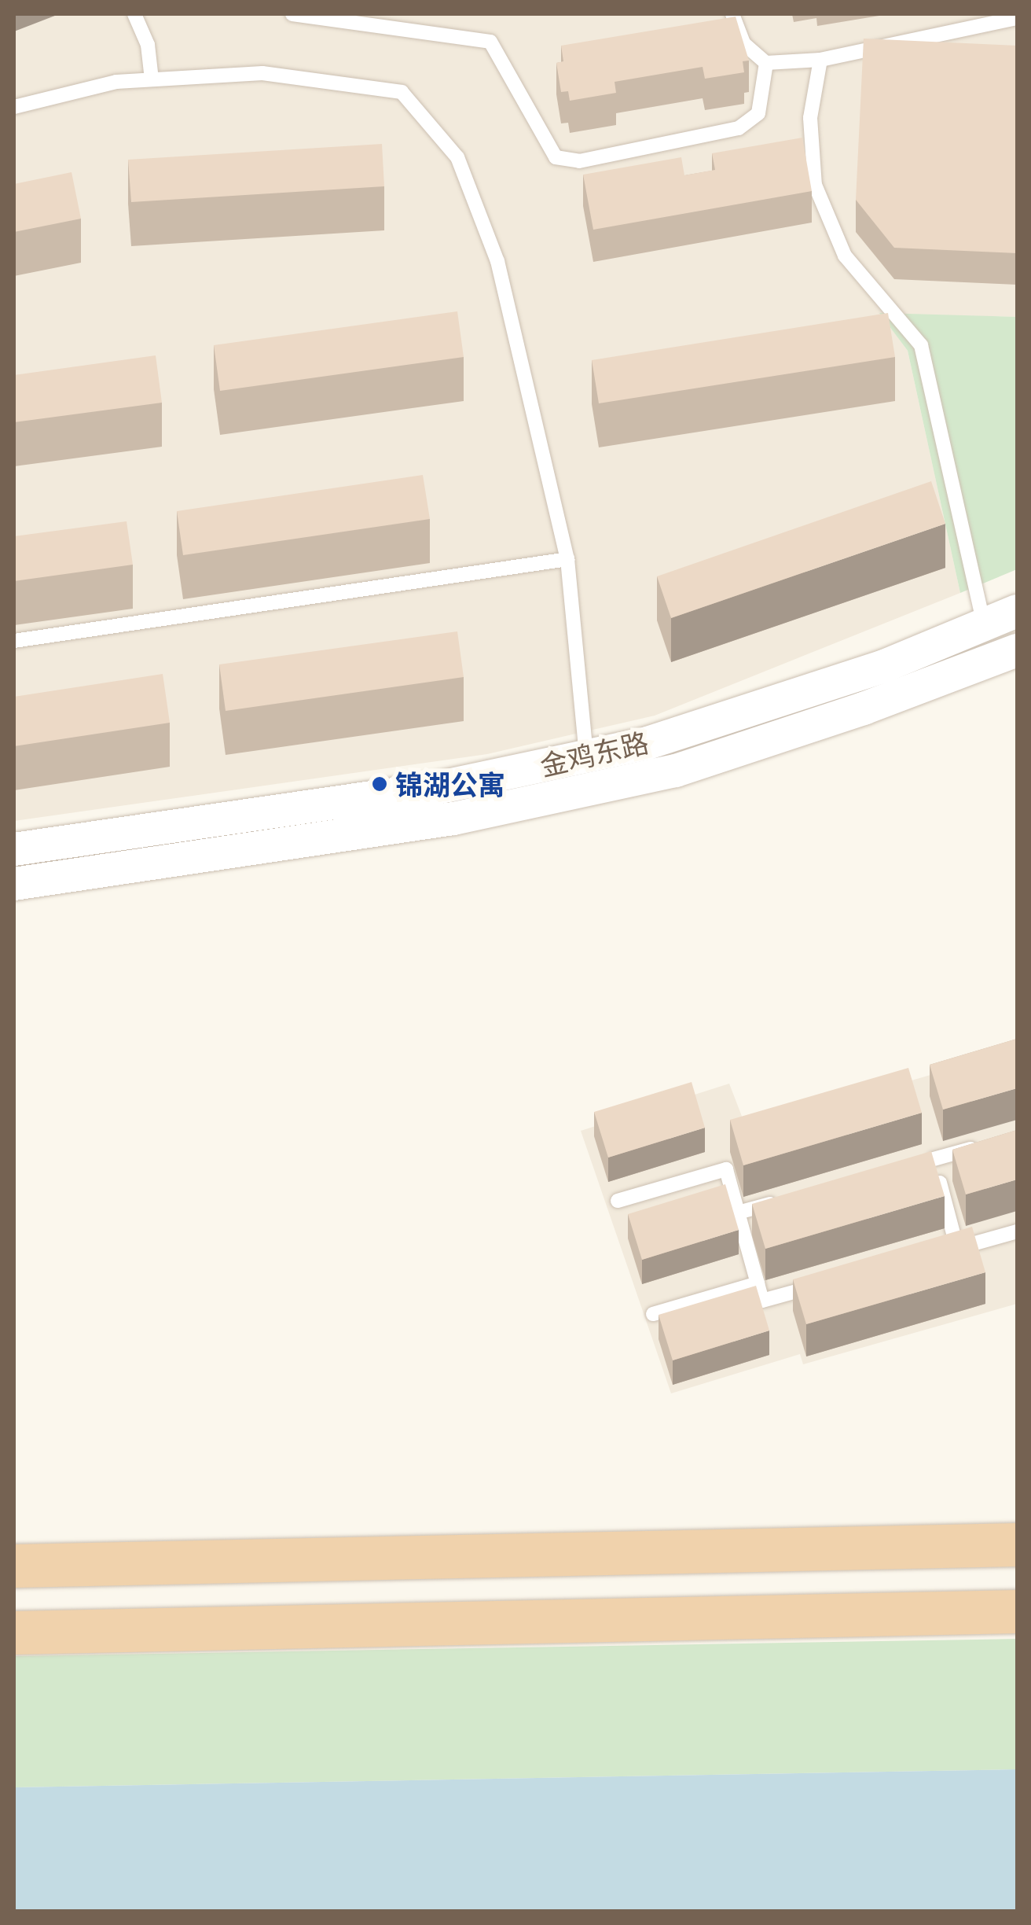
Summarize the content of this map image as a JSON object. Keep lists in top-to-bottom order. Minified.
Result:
{"streets":{"street":["金鸡东路"]},"places":["锦湖公寓"]}
